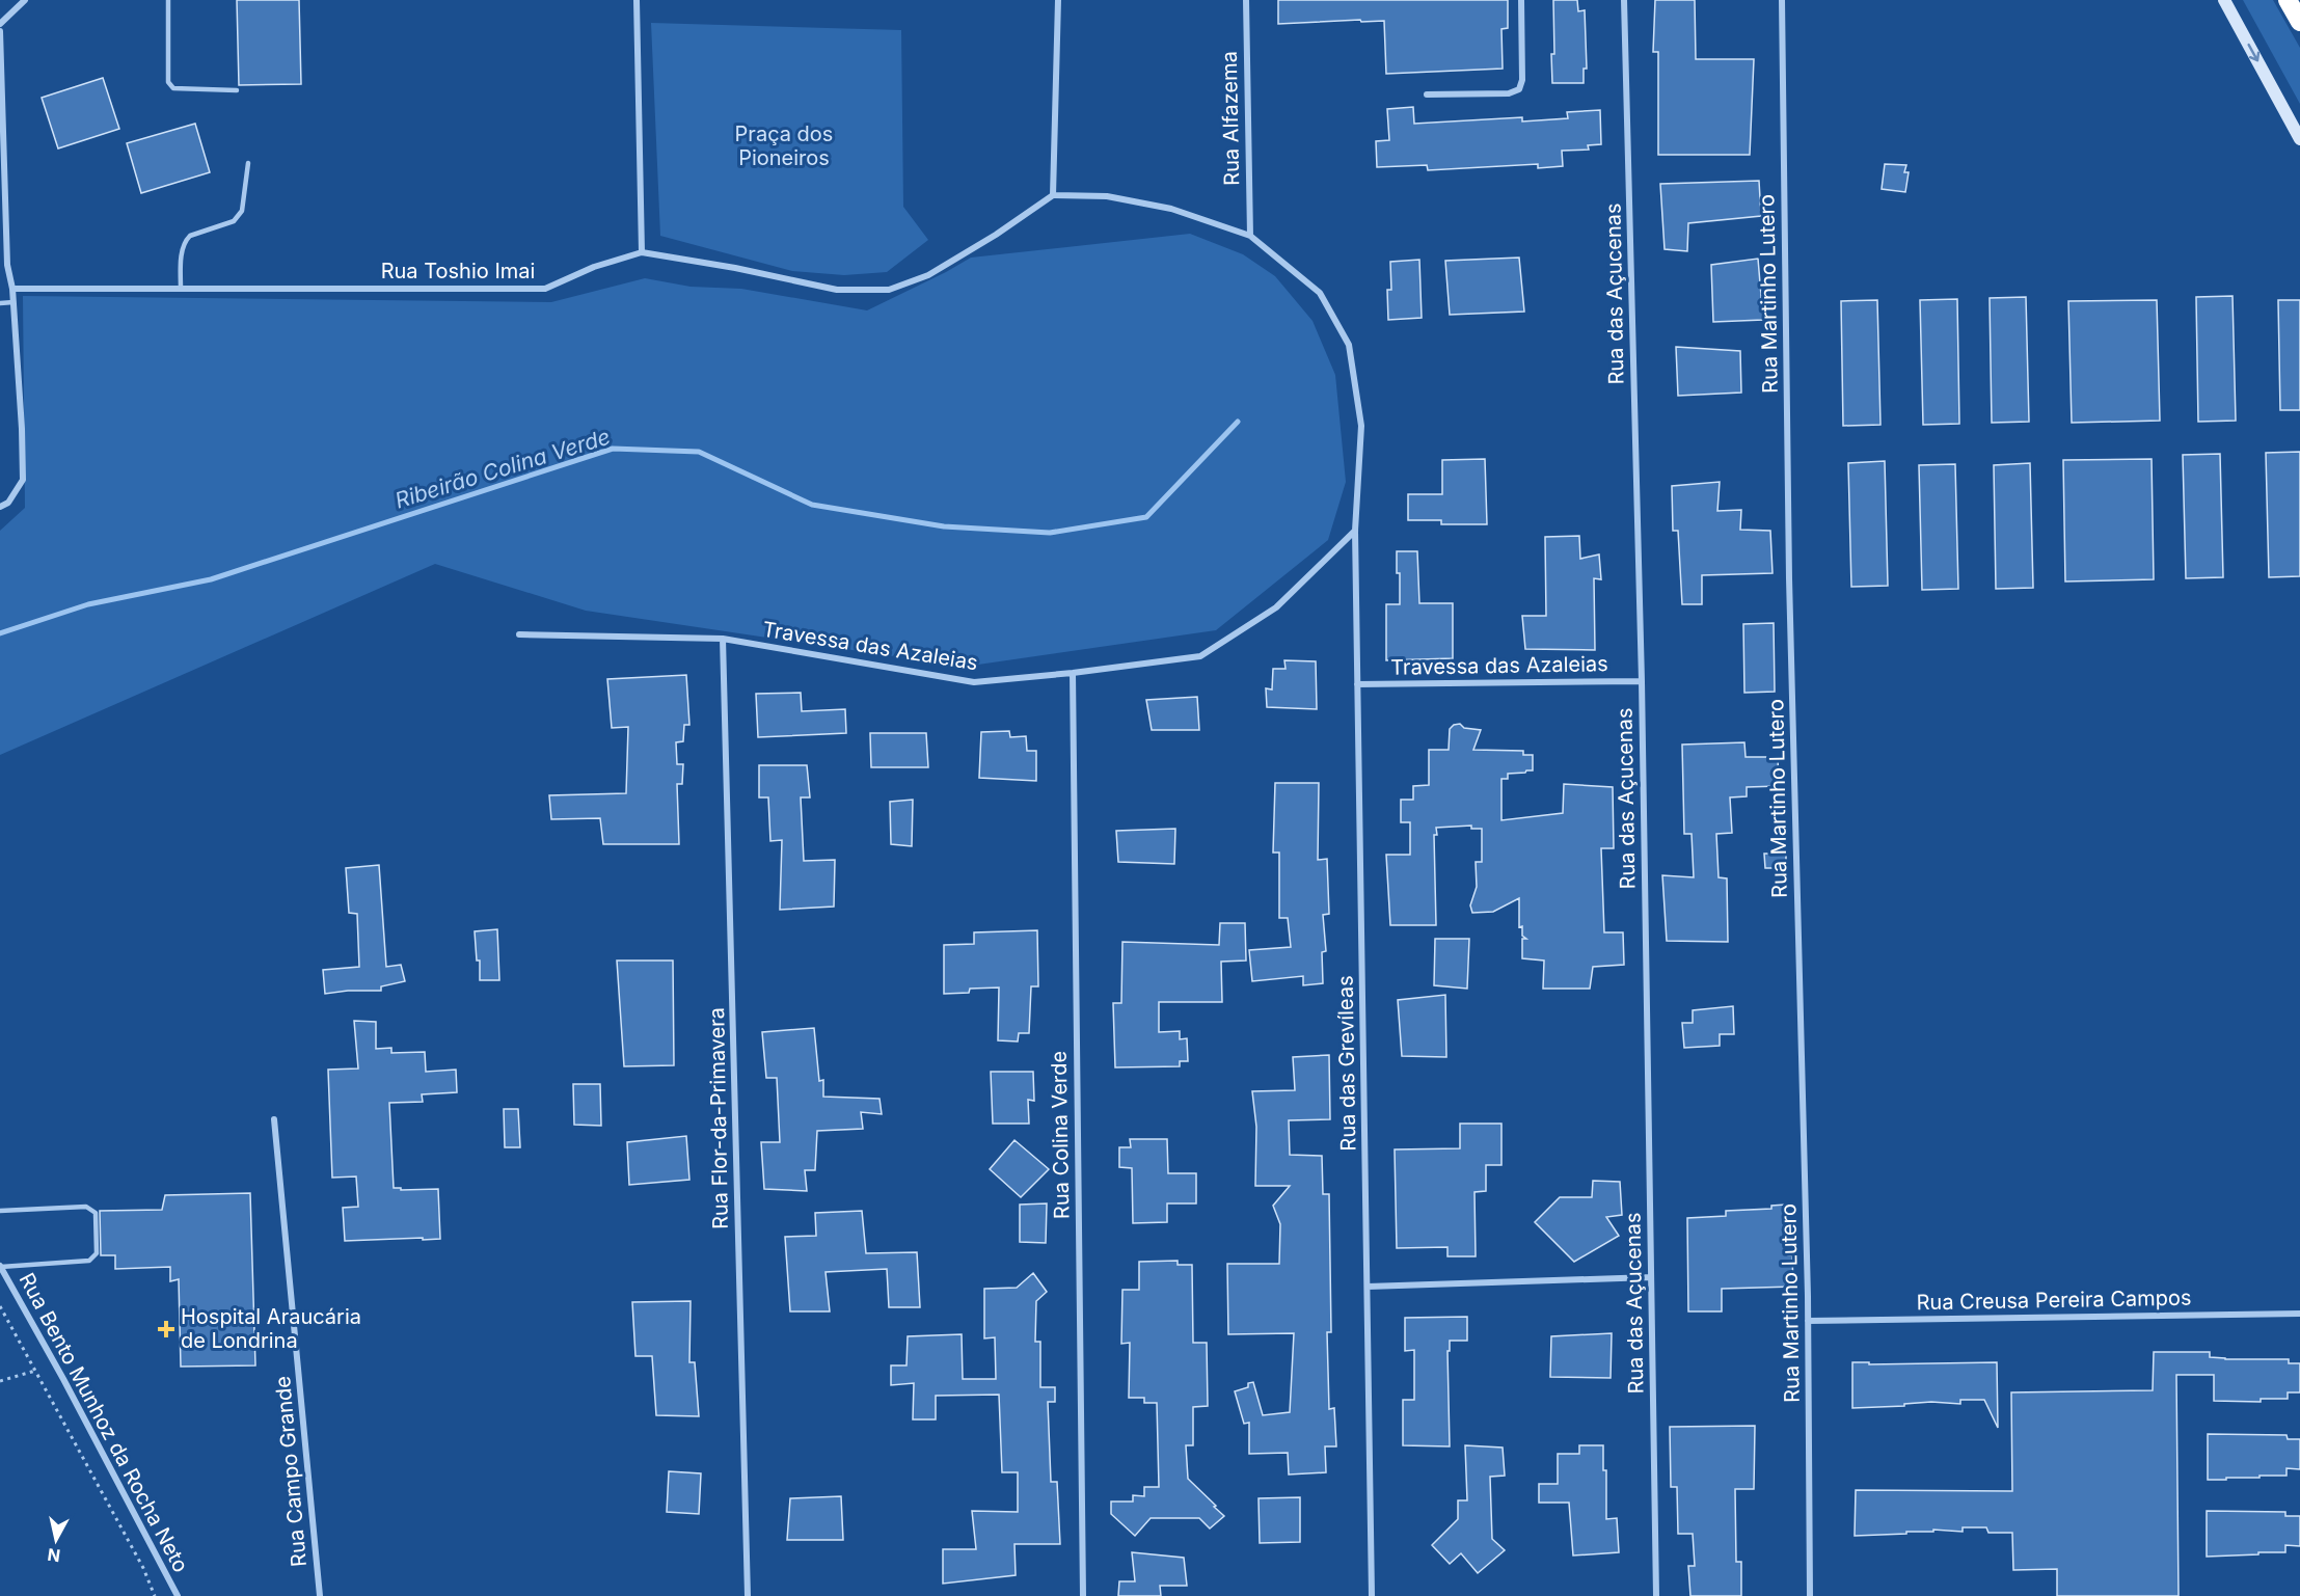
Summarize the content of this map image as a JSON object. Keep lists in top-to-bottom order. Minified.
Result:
{"streets":{"street":["Rua Alfazema","Rua Toshio Imai","Rua das Açucenas","Rua Martinho Lutero","Travessa das Azaleias","Rua das Grevíleas","Rua Flor-da-Primavera","Rua Colina Verde","Rua Creusa Pereira Campos","Rua Bento Munhoz da Rocha Neto","Rua Campo Grande"]},"crossings":[["Rua Alfazema","Rua das Grevíleas"],["Rua das Açucenas","Travessa das Azaleias"],["Rua Martinho Lutero","Rua Creusa Pereira Campos"],["Travessa das Azaleias","Rua das Grevíleas"],["Travessa das Azaleias","Rua Flor-da-Primavera"],["Travessa das Azaleias","Rua Colina Verde"]],"water":["Ribeirão Colina Verde"],"parks":["Praça dos Pioneiros"],"places":{"health":["Hospital Araucária de Londrina"]},"north":"bottom"}
